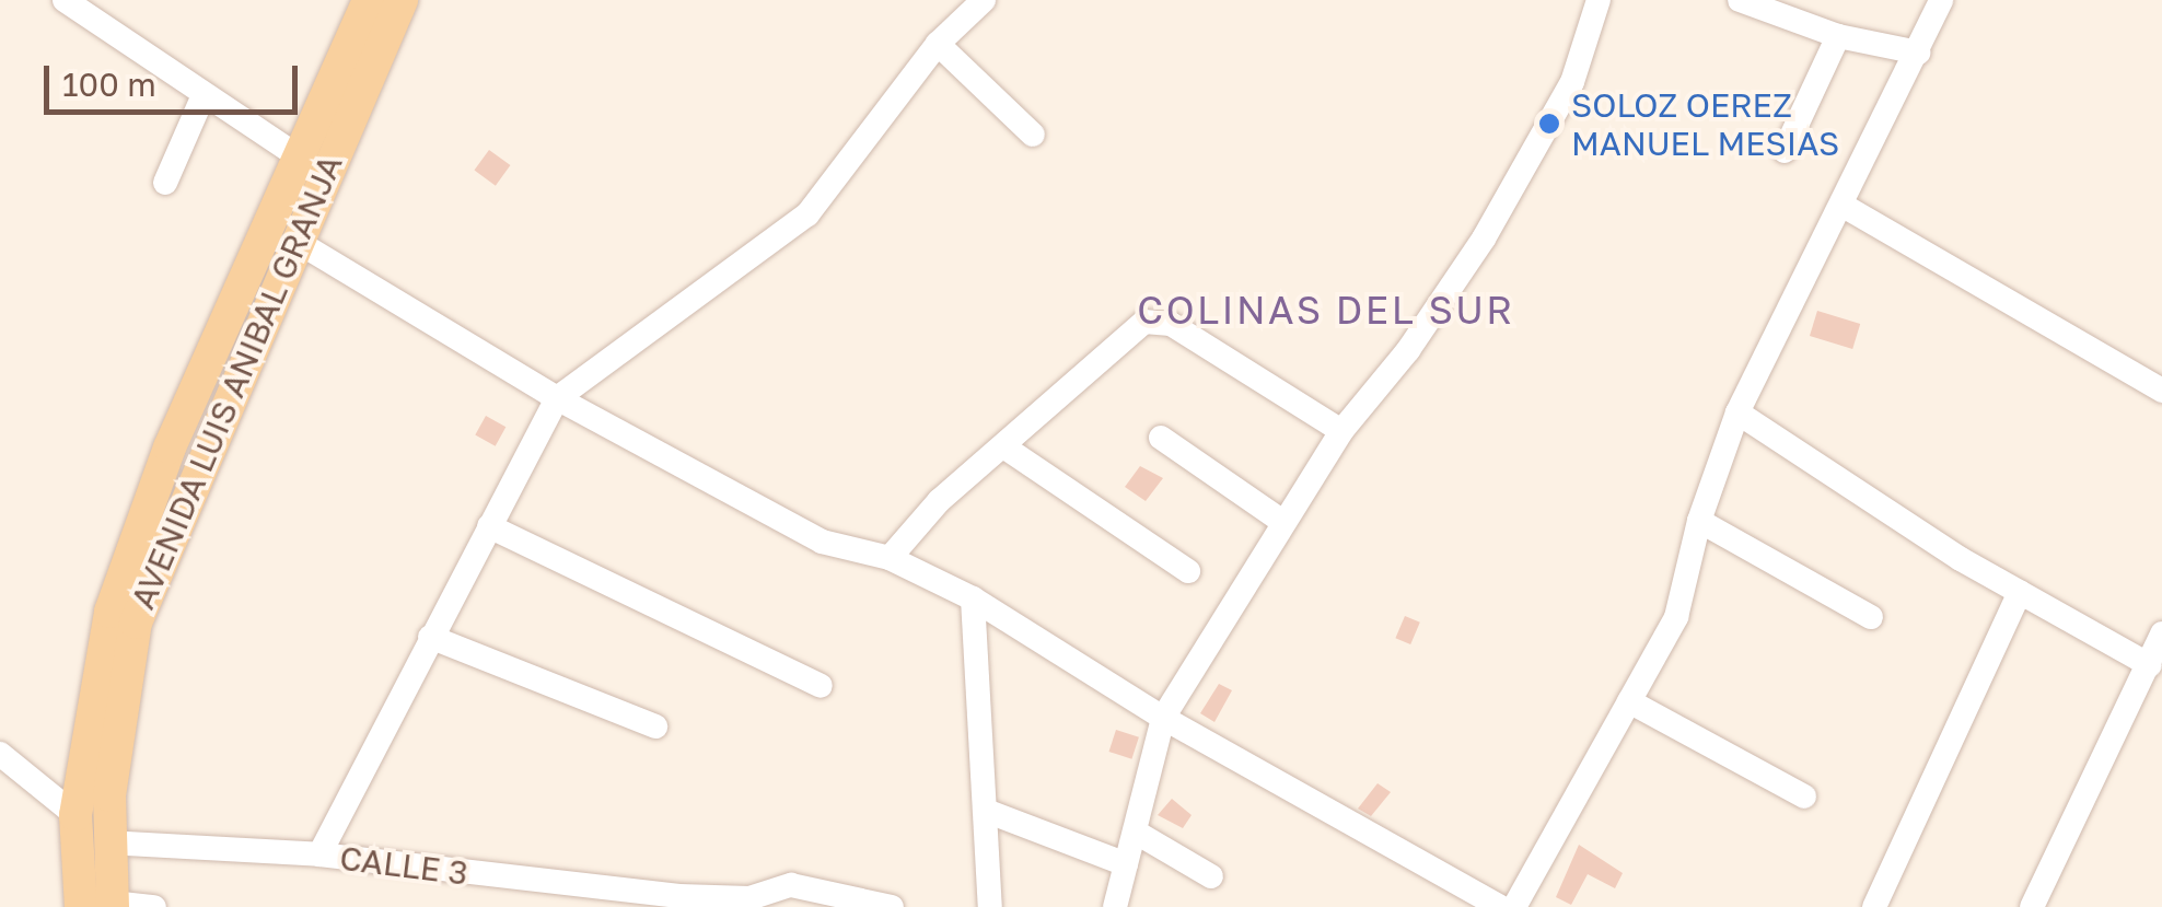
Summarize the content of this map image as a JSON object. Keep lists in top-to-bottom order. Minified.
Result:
{"streets":{"main road":["AVENIDA LUIS ANIBAL GRANJA"],"street":["CALLE 3"]},"crossings":[["AVENIDA LUIS ANIBAL GRANJA","CALLE 3"]],"districts":["COLINAS DEL SUR"],"places":["SOLOZ OEREZ MANUEL MESIAS"],"scale_bar":"100 m"}
